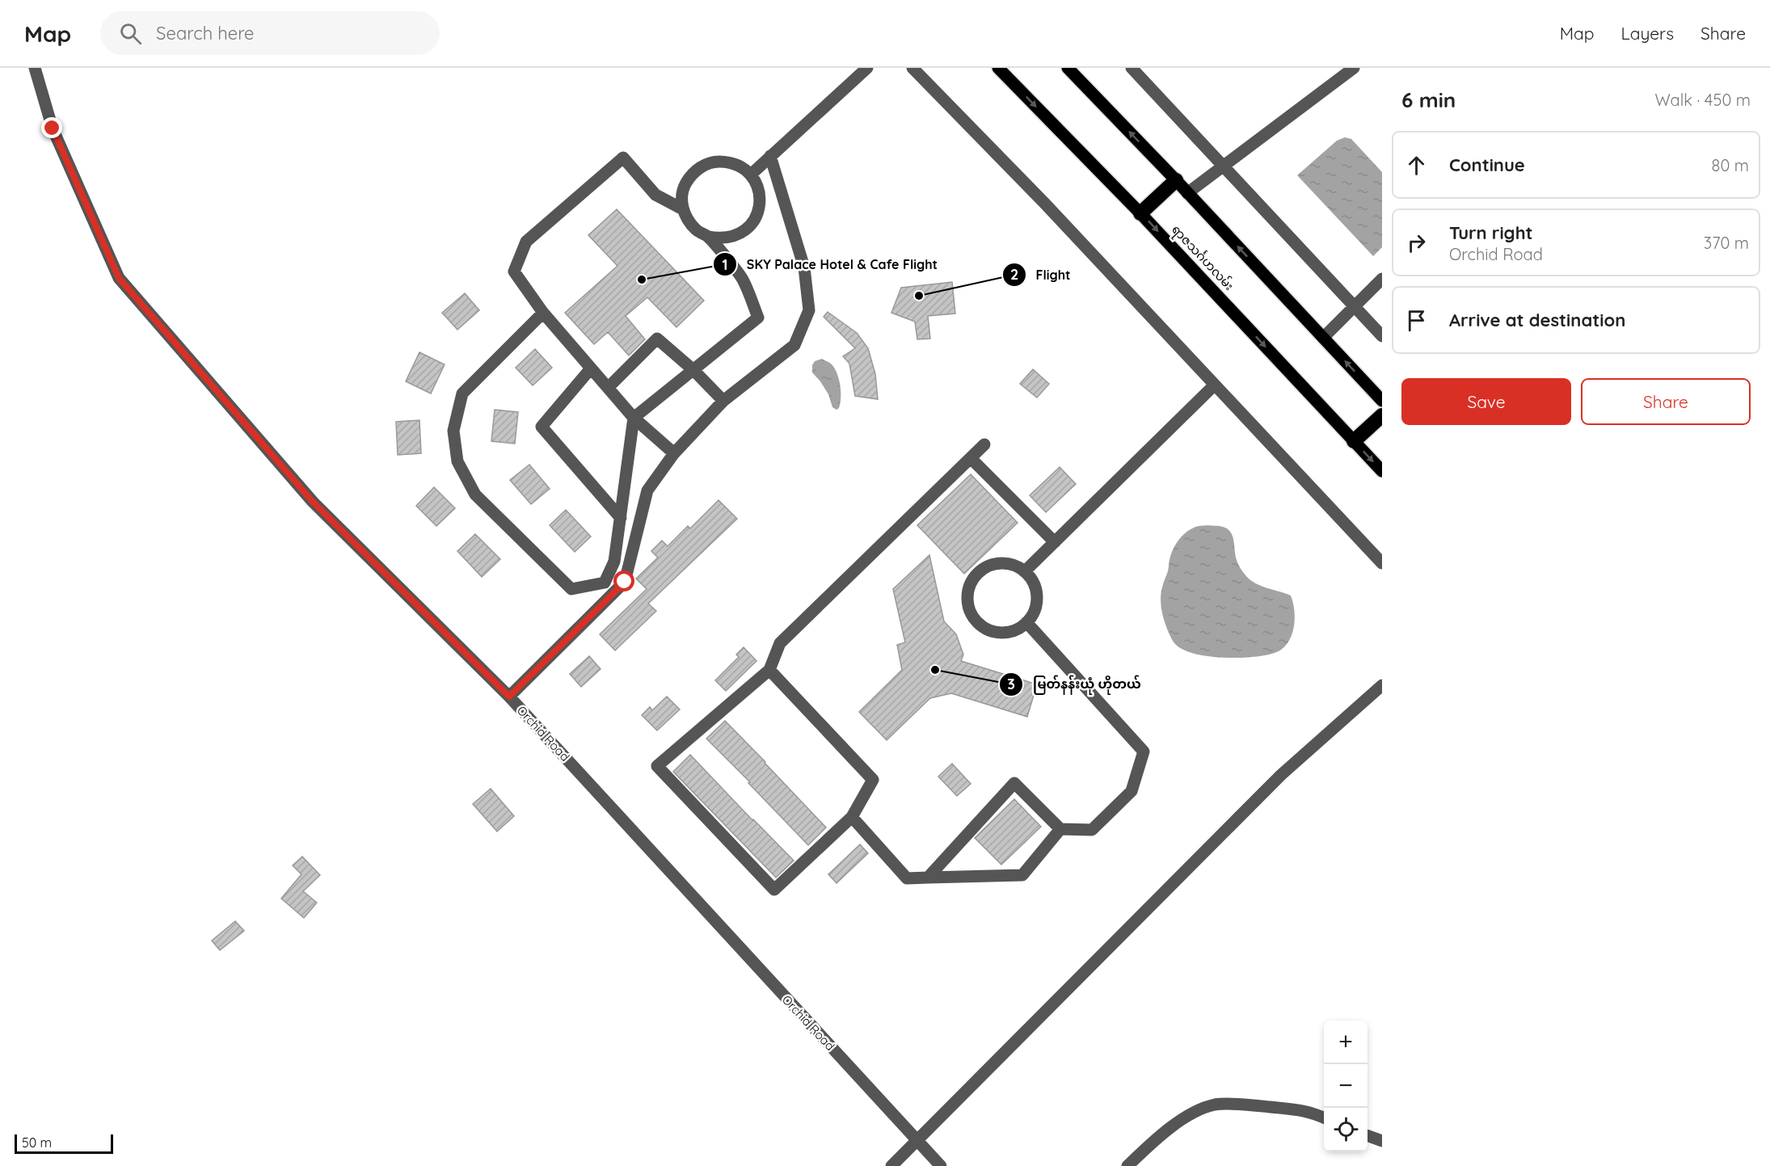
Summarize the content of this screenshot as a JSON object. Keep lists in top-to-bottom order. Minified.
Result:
{"streets":{"main road":["ရာဇသင်္ဂဟလမ်း"],"street":["Orchid Road"]},"places":["SKY Palace Hotel & Cafe Flight","Flight","မြတ်နန်းယုံ ဟိုတယ်"],"scale_bar":"50 m","page":{"header":"Map","search":"Search here","nav":["Map","Layers","Share"],"heading":["6 min","Walk · 450 m"],"list":[["Continue","80 m"],["Turn right","Orchid Road","370 m"],"Arrive at destination"],"buttons":["Save","Share"],"map_buttons":["+","−"],"scale":"50 m"}}
